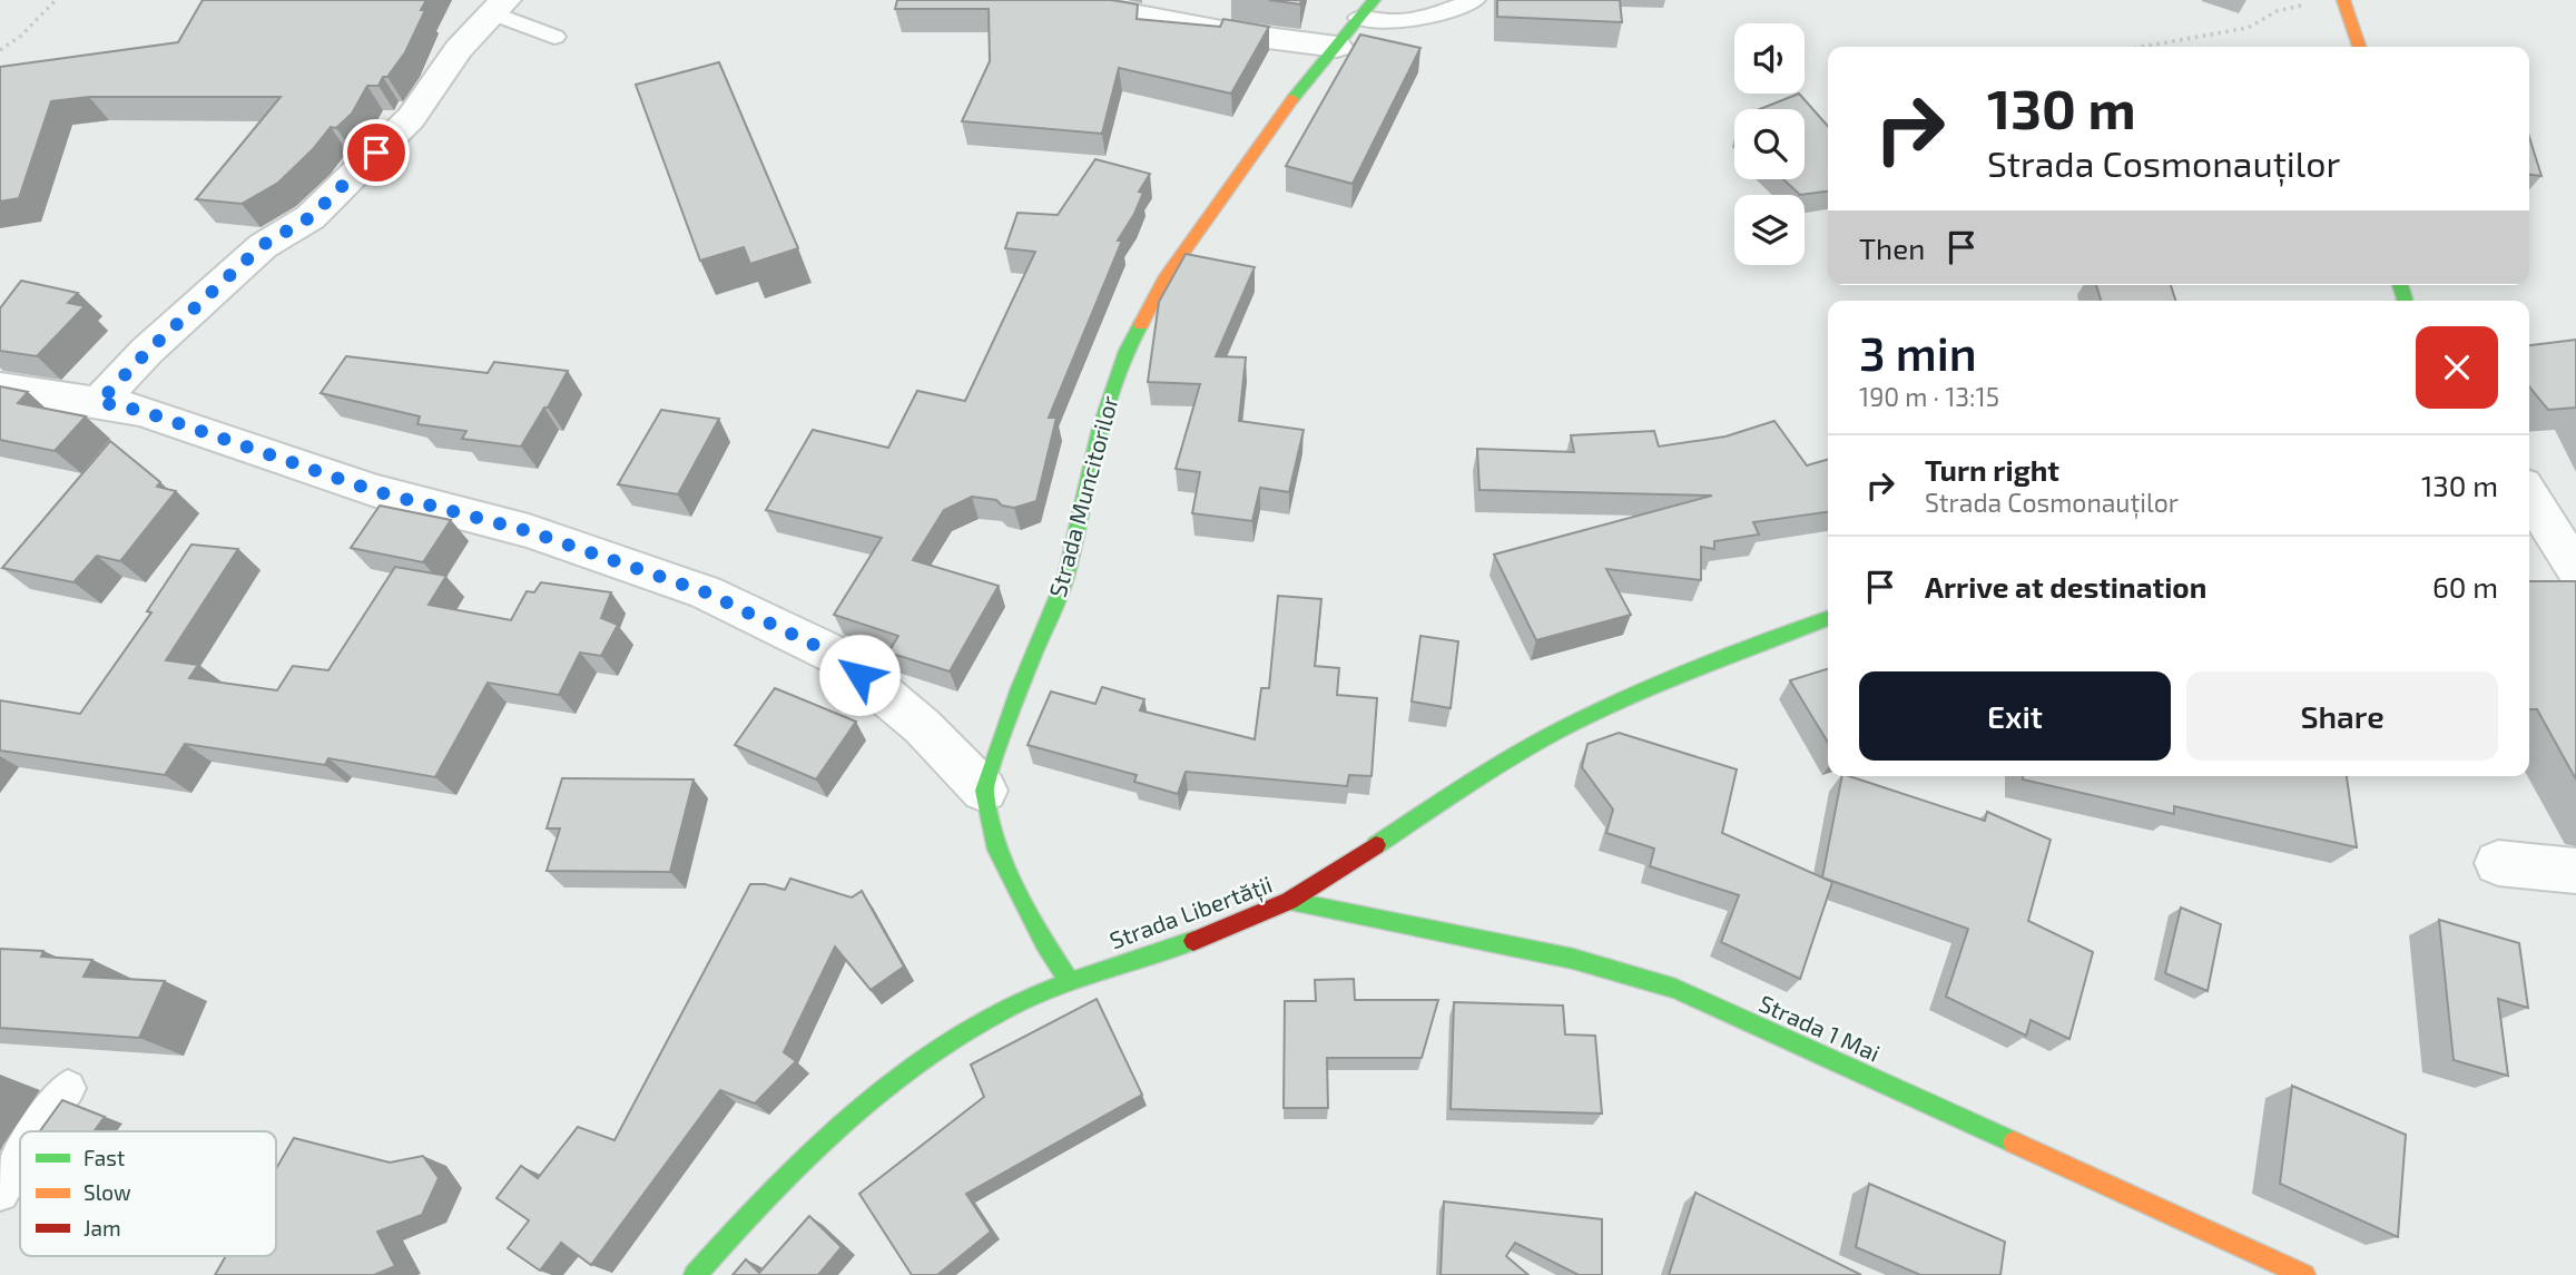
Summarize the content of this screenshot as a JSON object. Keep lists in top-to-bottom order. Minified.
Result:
{"streets":{"main road":["Strada Muncitorilor","Strada Libertății","Strada 1 Mai"]},"crossings":[["Strada Libertății","Strada 1 Mai"]],"legend":["Fast","Slow","Jam"],"page":{"turn":["130 m","Strada Cosmonauților"],"then":"Then","heading":["3 min","190 m · 13:15"],"list":[{"name":"Turn right","note":"Strada Cosmonauților","value":"130 m"},{"name":"Arrive at destination","value":"60 m"}],"buttons":["Exit","Share"]}}
